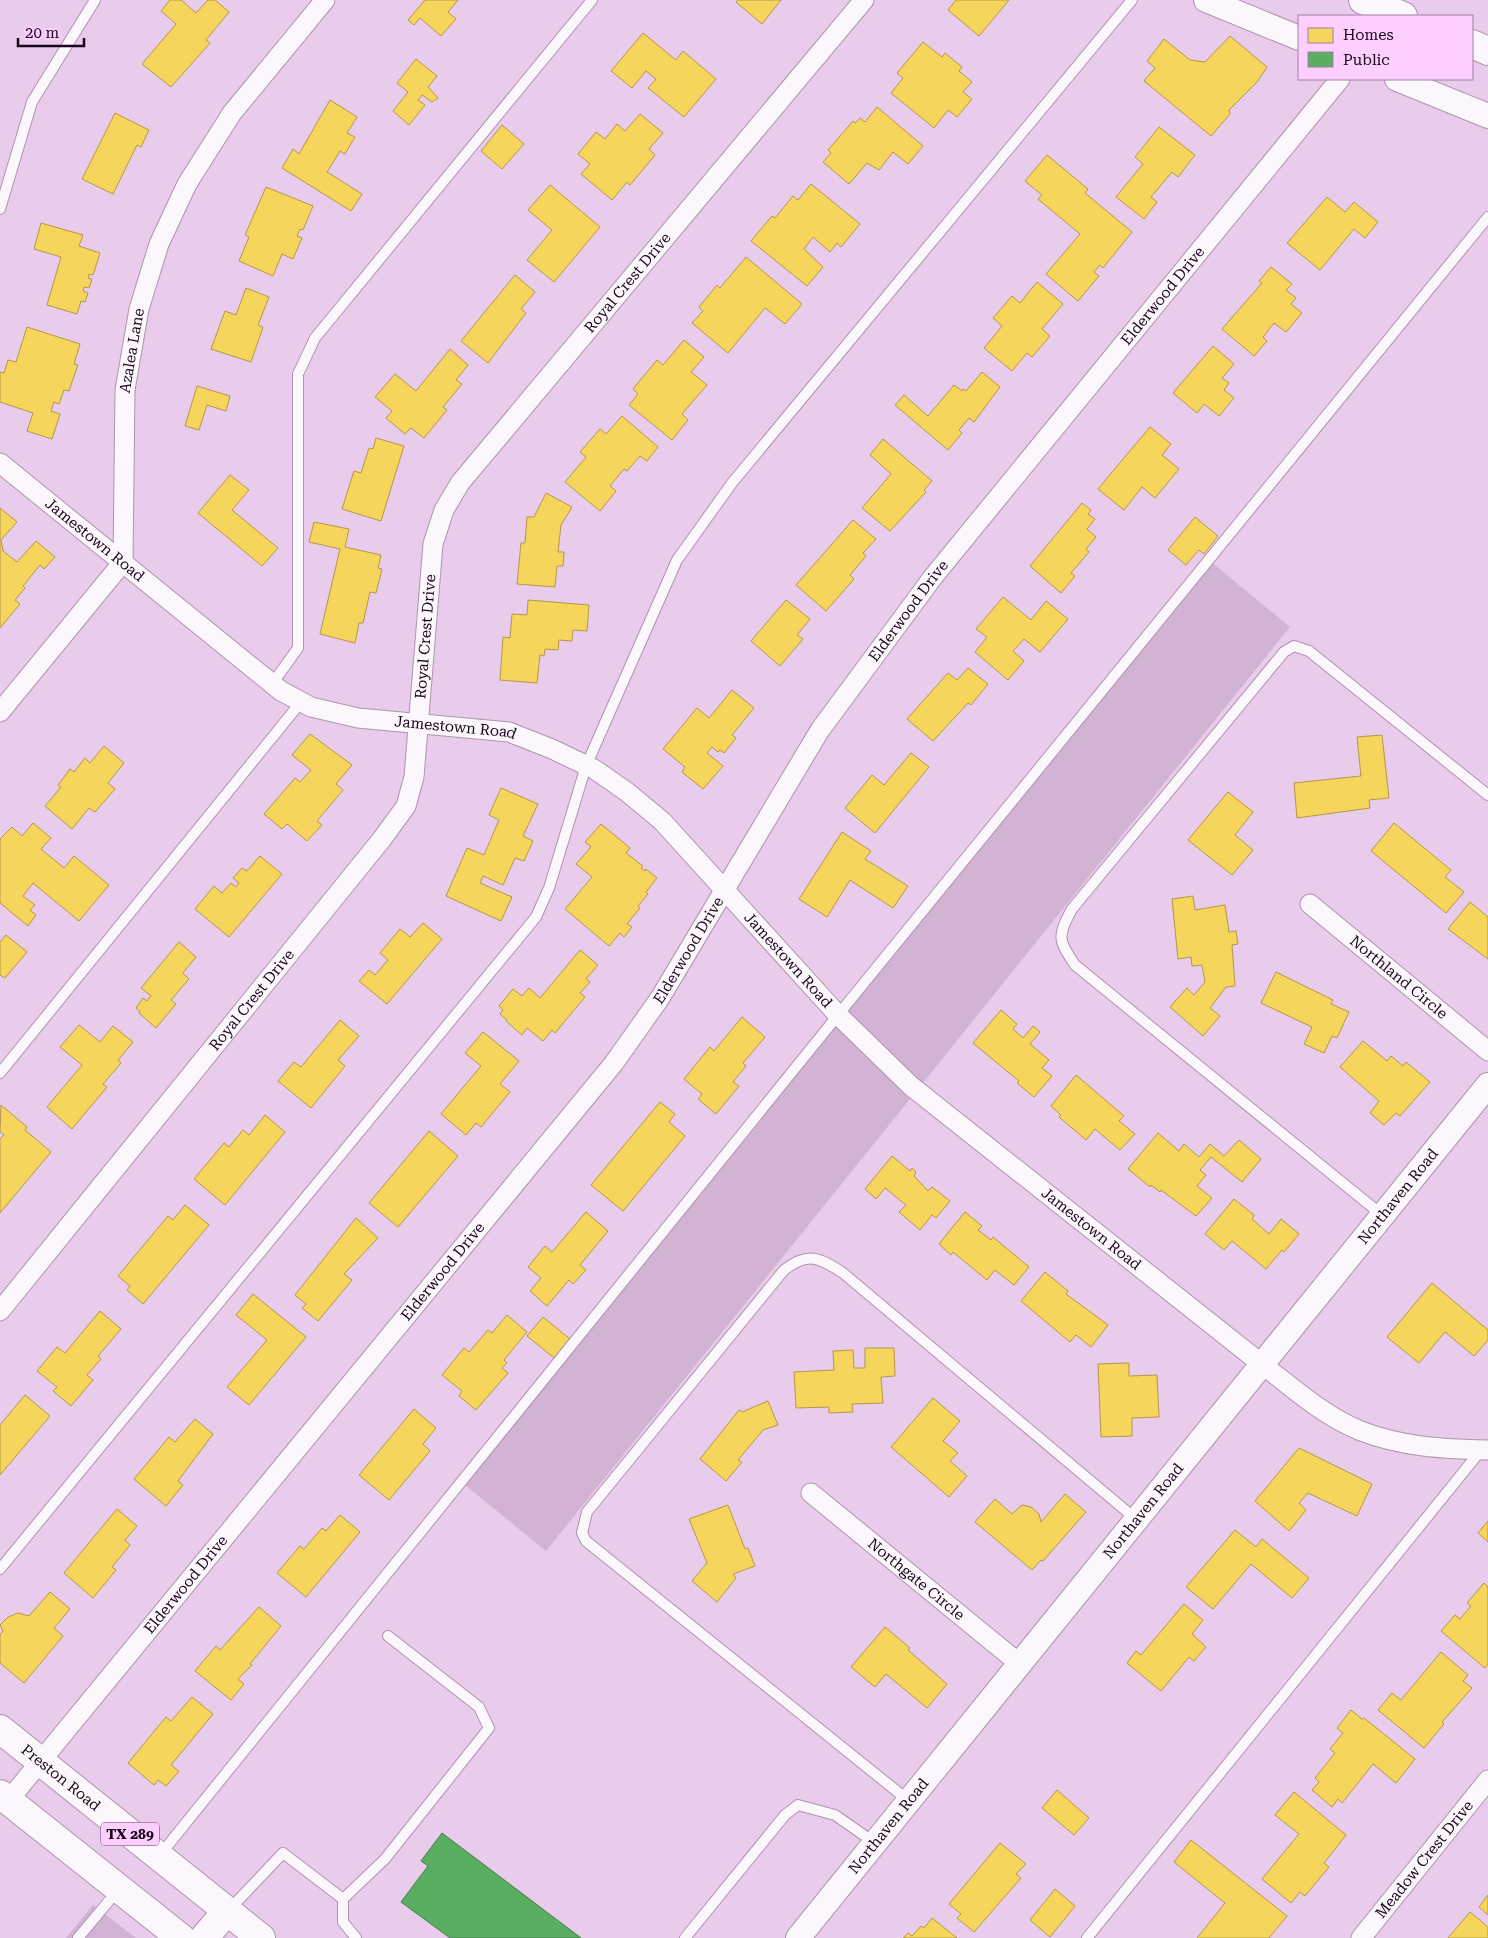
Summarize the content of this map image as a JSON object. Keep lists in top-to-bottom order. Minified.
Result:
{"streets":{"main road":["Preston Road","TX 289"],"street":["Royal Crest Drive","Elderwood Drive","Azalea Lane","Jamestown Road","Northland Circle","Northaven Road","Northgate Circle","Meadow Crest Drive"]},"crossings":[["Royal Crest Drive","Jamestown Road"],["Elderwood Drive","Jamestown Road"],["Elderwood Drive","Preston Road"],["Azalea Lane","Jamestown Road"],["Jamestown Road","Northaven Road"],["Northaven Road","Northgate Circle"]],"legend":["Homes","Public"],"scale_bar":"20 m"}
